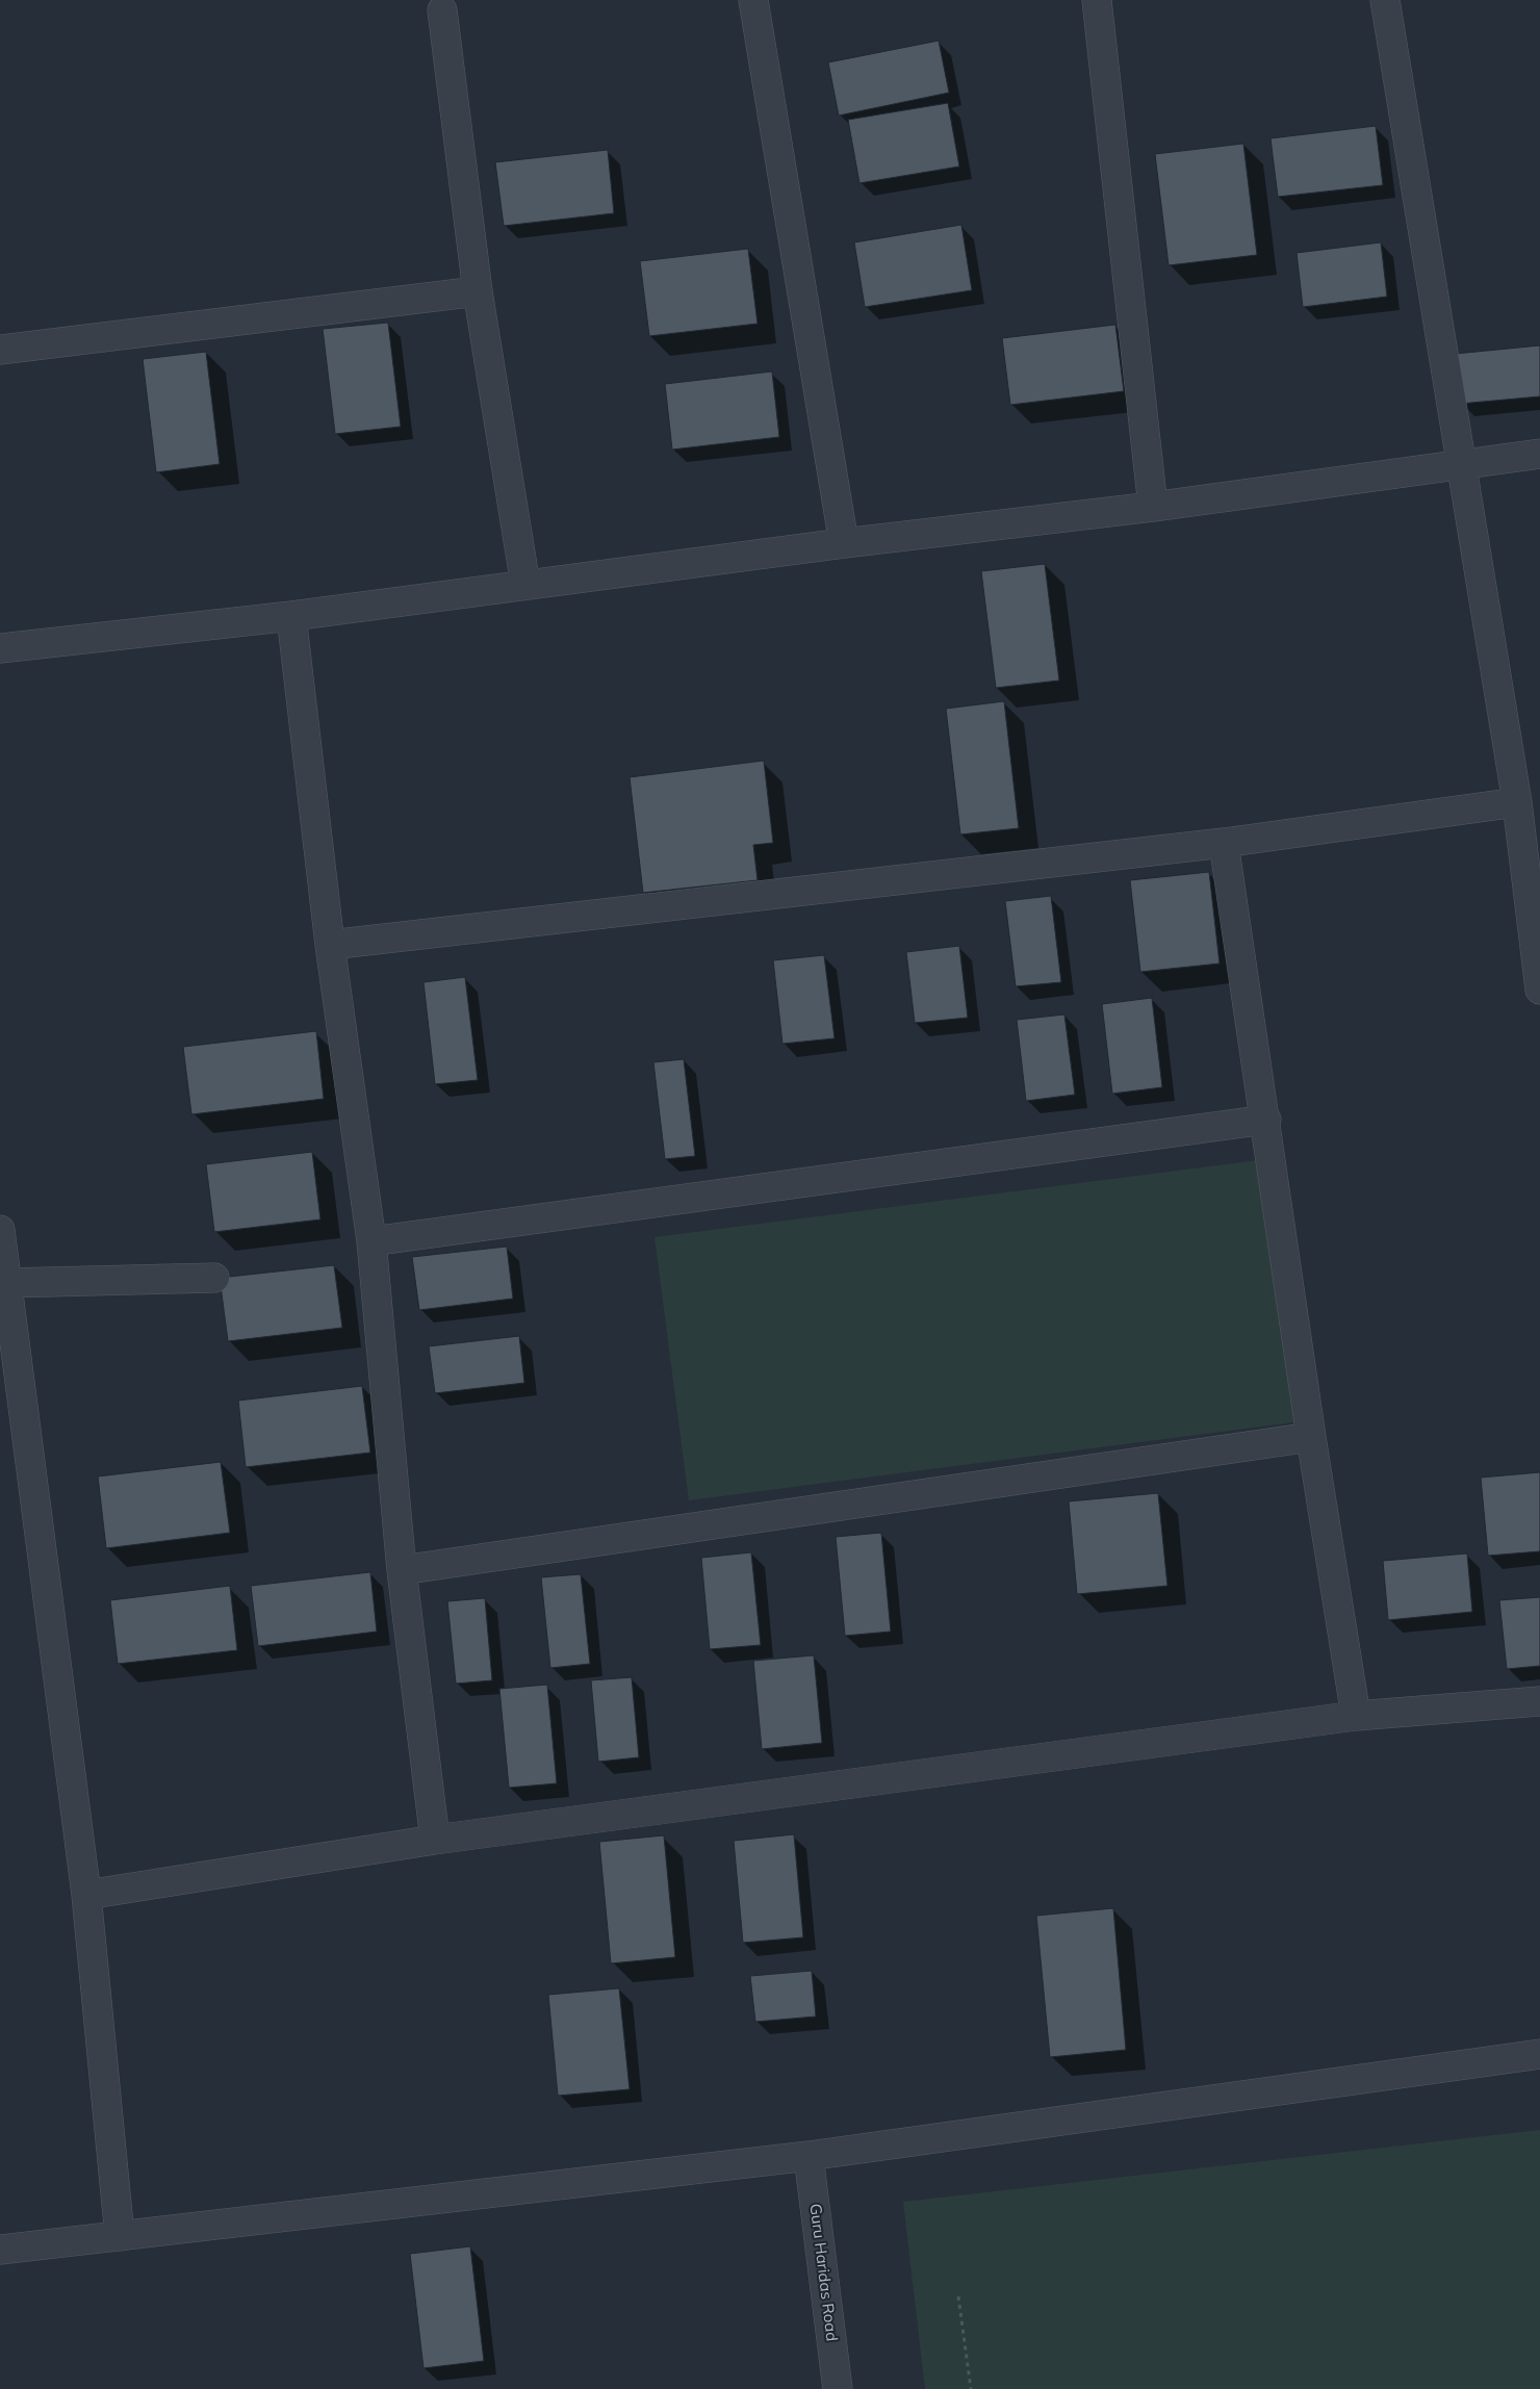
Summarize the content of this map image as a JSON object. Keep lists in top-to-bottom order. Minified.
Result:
{"streets":{"street":["Guru Haridas Road"]}}
